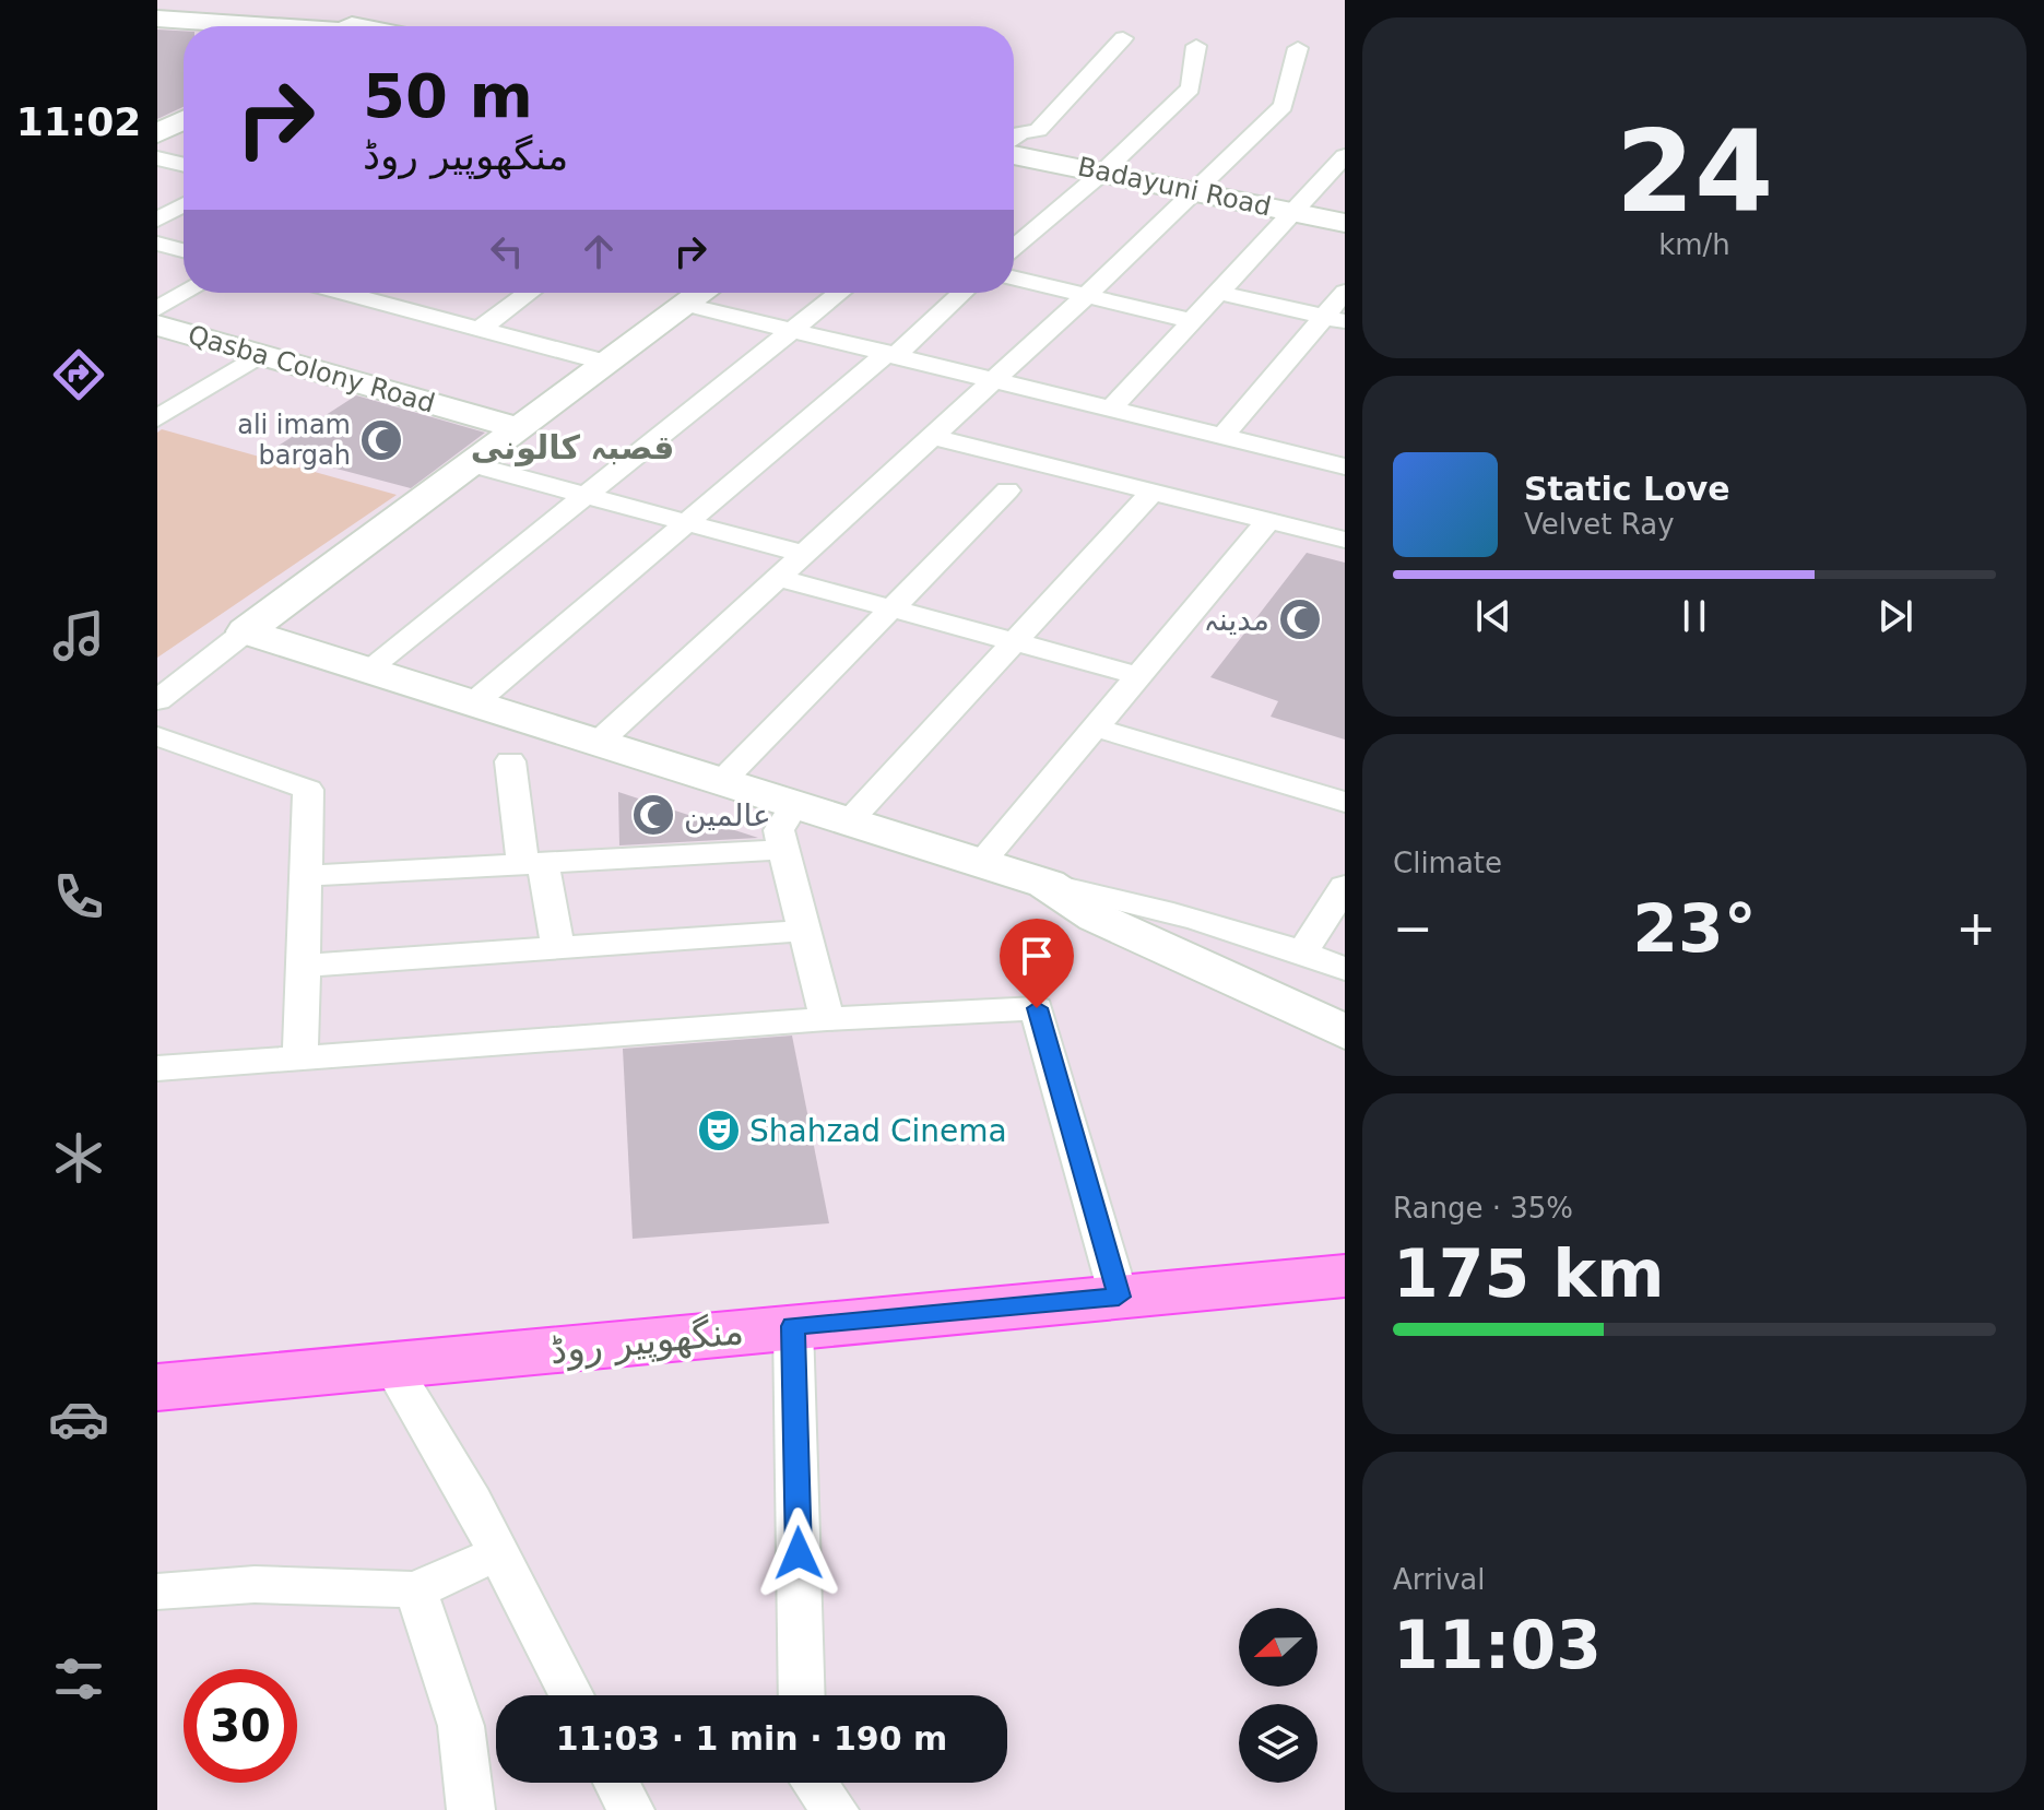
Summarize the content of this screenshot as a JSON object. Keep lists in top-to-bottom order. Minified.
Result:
{"streets":{"main road":["منگھوپیر روڈ"],"street":["Badayuni Road","Qasba Colony Road"]},"districts":["قصبہ کالونی"],"places":{"mosque":["ali imam bargah","مدینہ","عالمین"],"theatre":["Shahzad Cinema"]},"north":"left","page":{"tabs":"11:02","tile":[["24","km/h"],"Climate",["Range · 35%","175 km"],["Arrival","11:03"]],"turn":["50 m","منگھوپیر روڈ"],"song":["Static Love","Velvet Ray"],"heat":["−","23°","+"],"limit":"30","trip":"11:03 · 1 min · 190 m"}}
